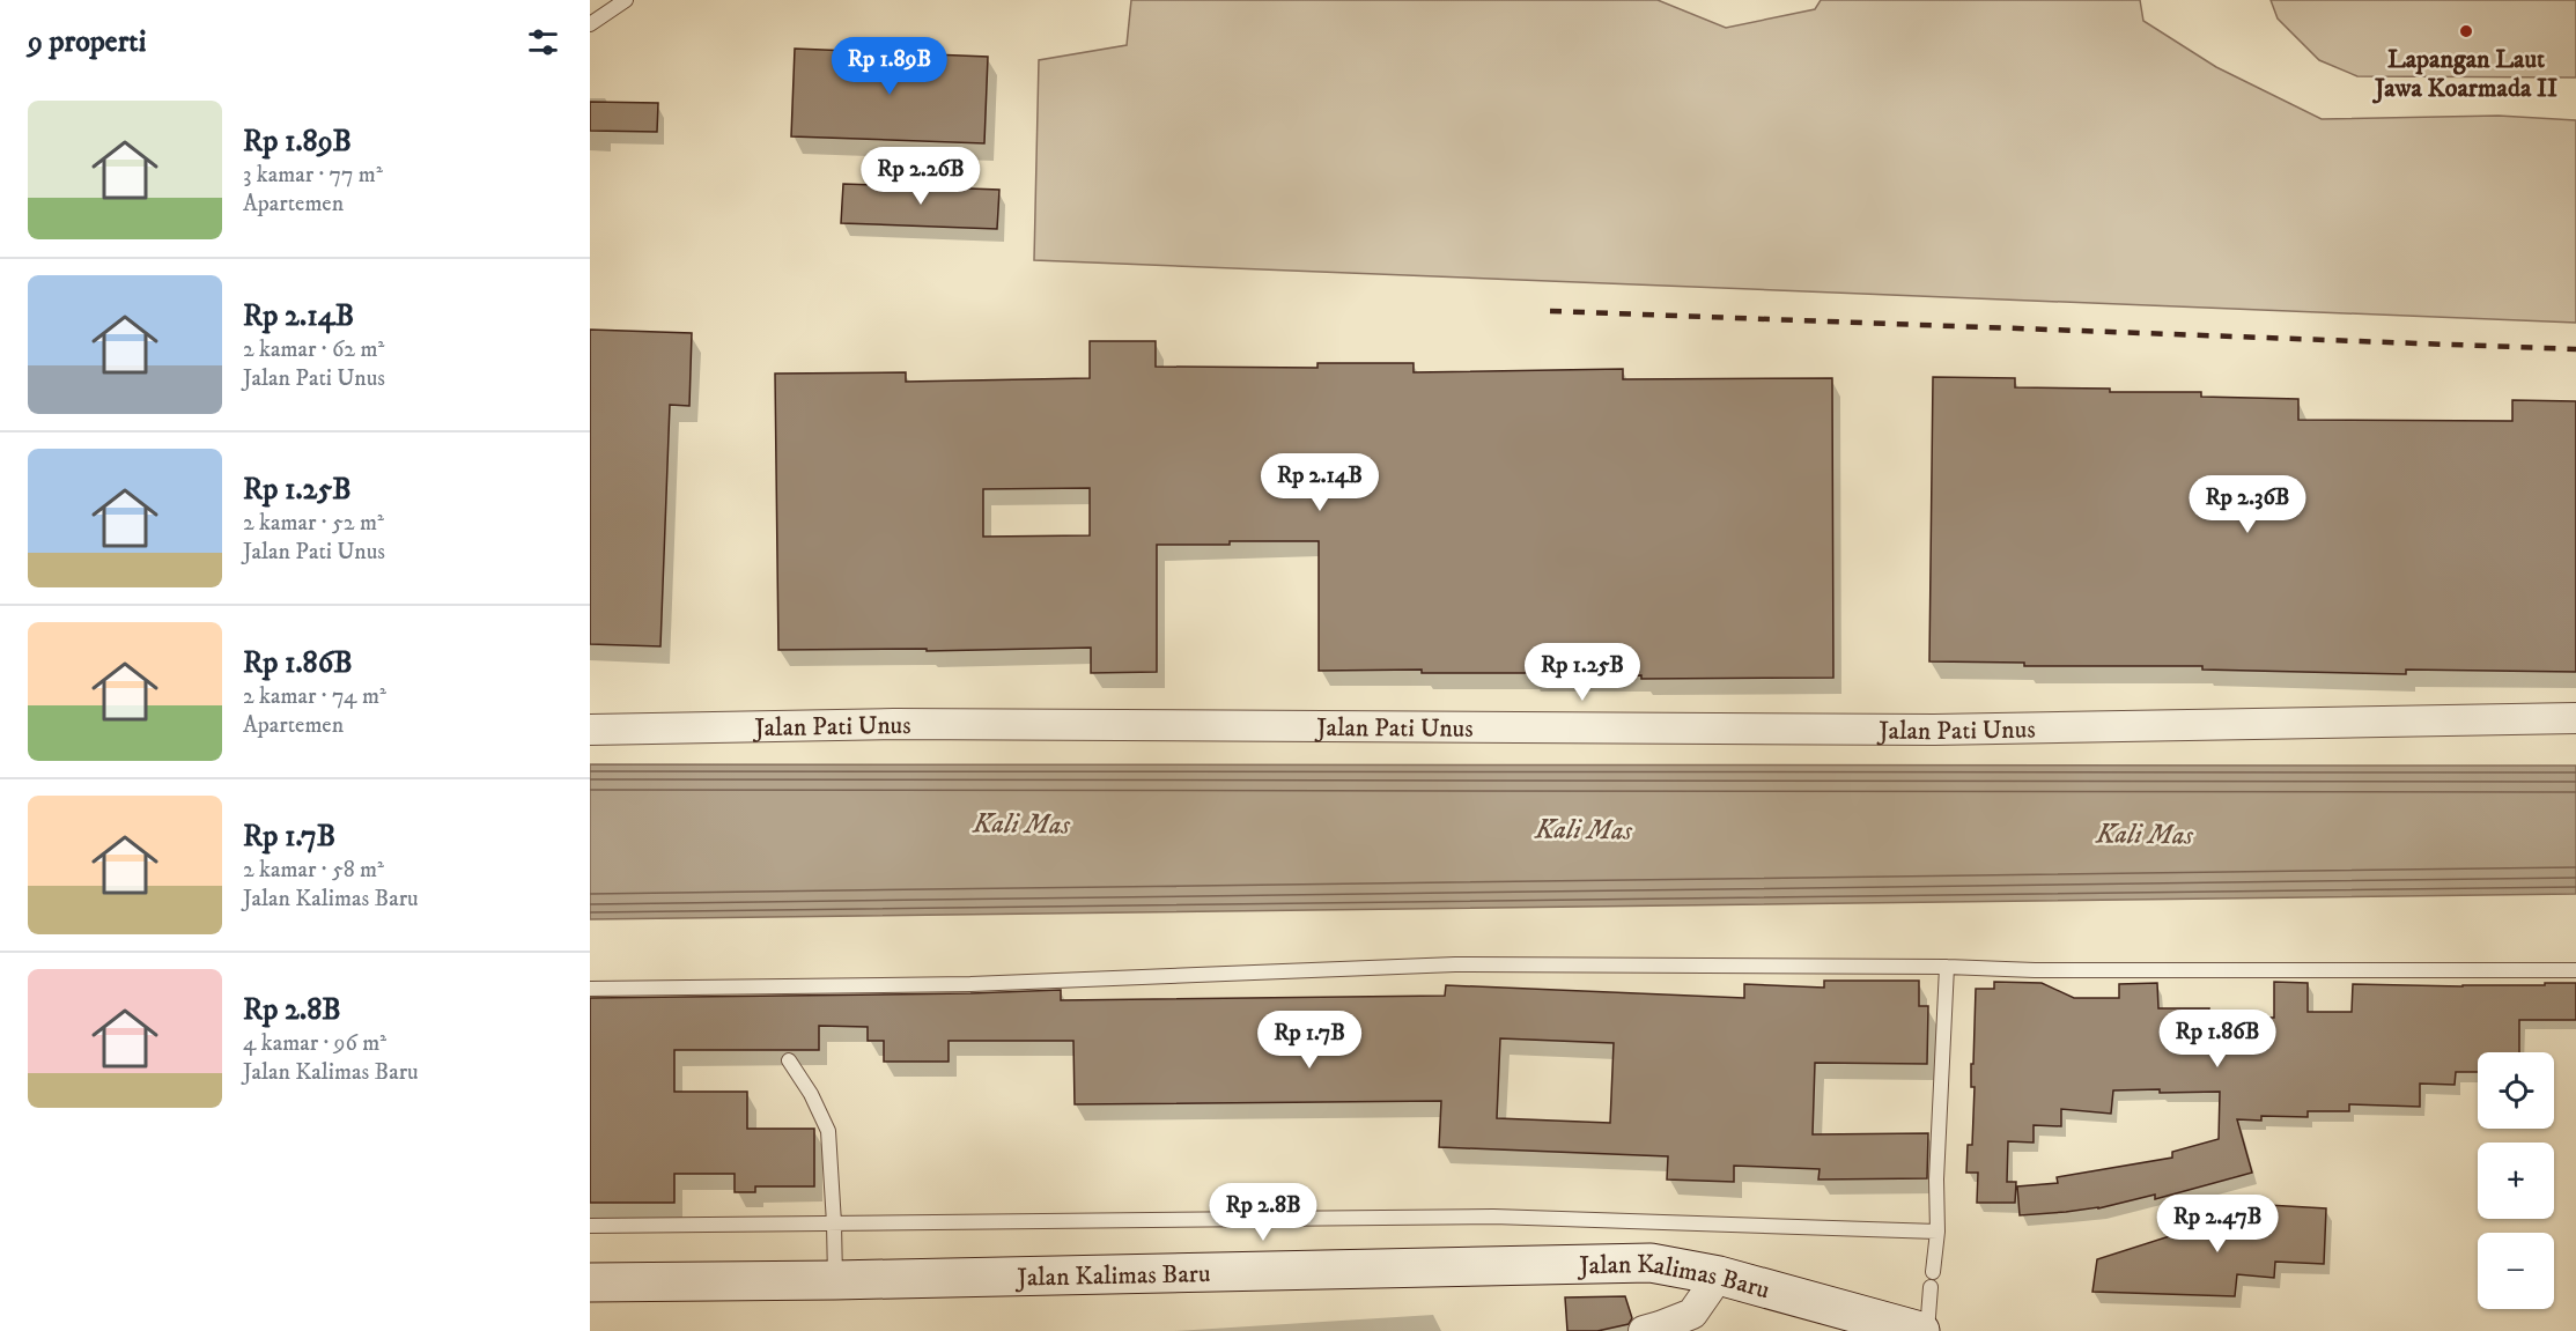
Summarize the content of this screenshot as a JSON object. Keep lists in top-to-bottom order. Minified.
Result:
{"streets":{"street":["Jalan Pati Unus","Jalan Kalimas Baru"]},"water":["Kali Mas"],"places":["Lapangan Laut Jawa Koarmada II"],"page":{"heading":"9 properti","price":["Rp 1.89B","Rp 2.26B","Rp 2.14B","Rp 2.36B","Rp 1.25B","Rp 1.86B","Rp 1.7B","Rp 2.8B","Rp 2.47B"],"list":[{"name":"Rp 1.89B","note":"3 kamar · 77 m² · Apartemen"},{"name":"Rp 2.14B","note":"2 kamar · 62 m² · Jalan Pati Unus"},{"name":"Rp 1.25B","note":"2 kamar · 52 m² · Jalan Pati Unus"},{"name":"Rp 1.86B","note":"2 kamar · 74 m² · Apartemen"},{"name":"Rp 1.7B","note":"2 kamar · 58 m² · Jalan Kalimas Baru"},{"name":"Rp 2.8B","note":"4 kamar · 96 m² · Jalan Kalimas Baru"}],"map_buttons":["+","−"]}}
